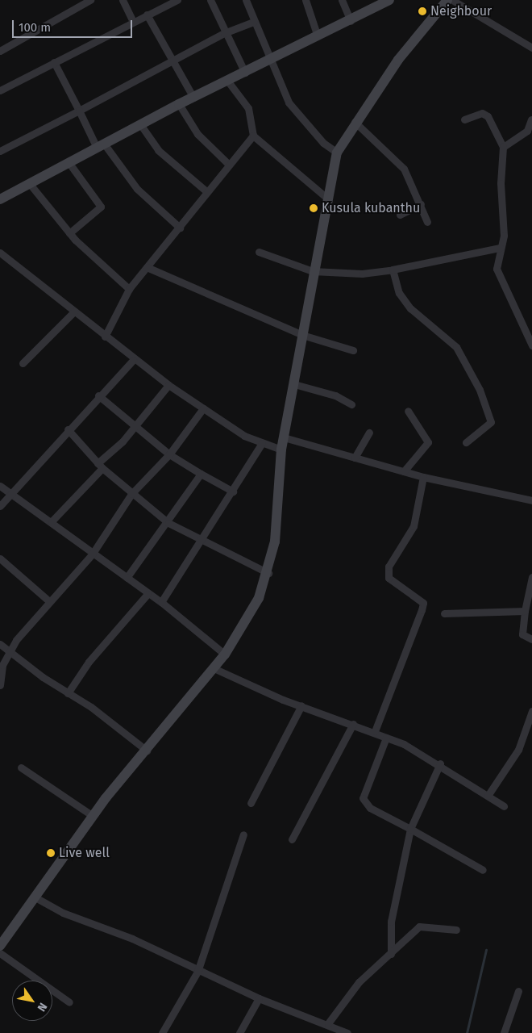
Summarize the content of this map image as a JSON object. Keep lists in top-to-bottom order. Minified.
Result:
{"places":["Neighbour","Kusula kubanthu","Live well"],"scale_bar":"100 m","north":"bottom right"}
